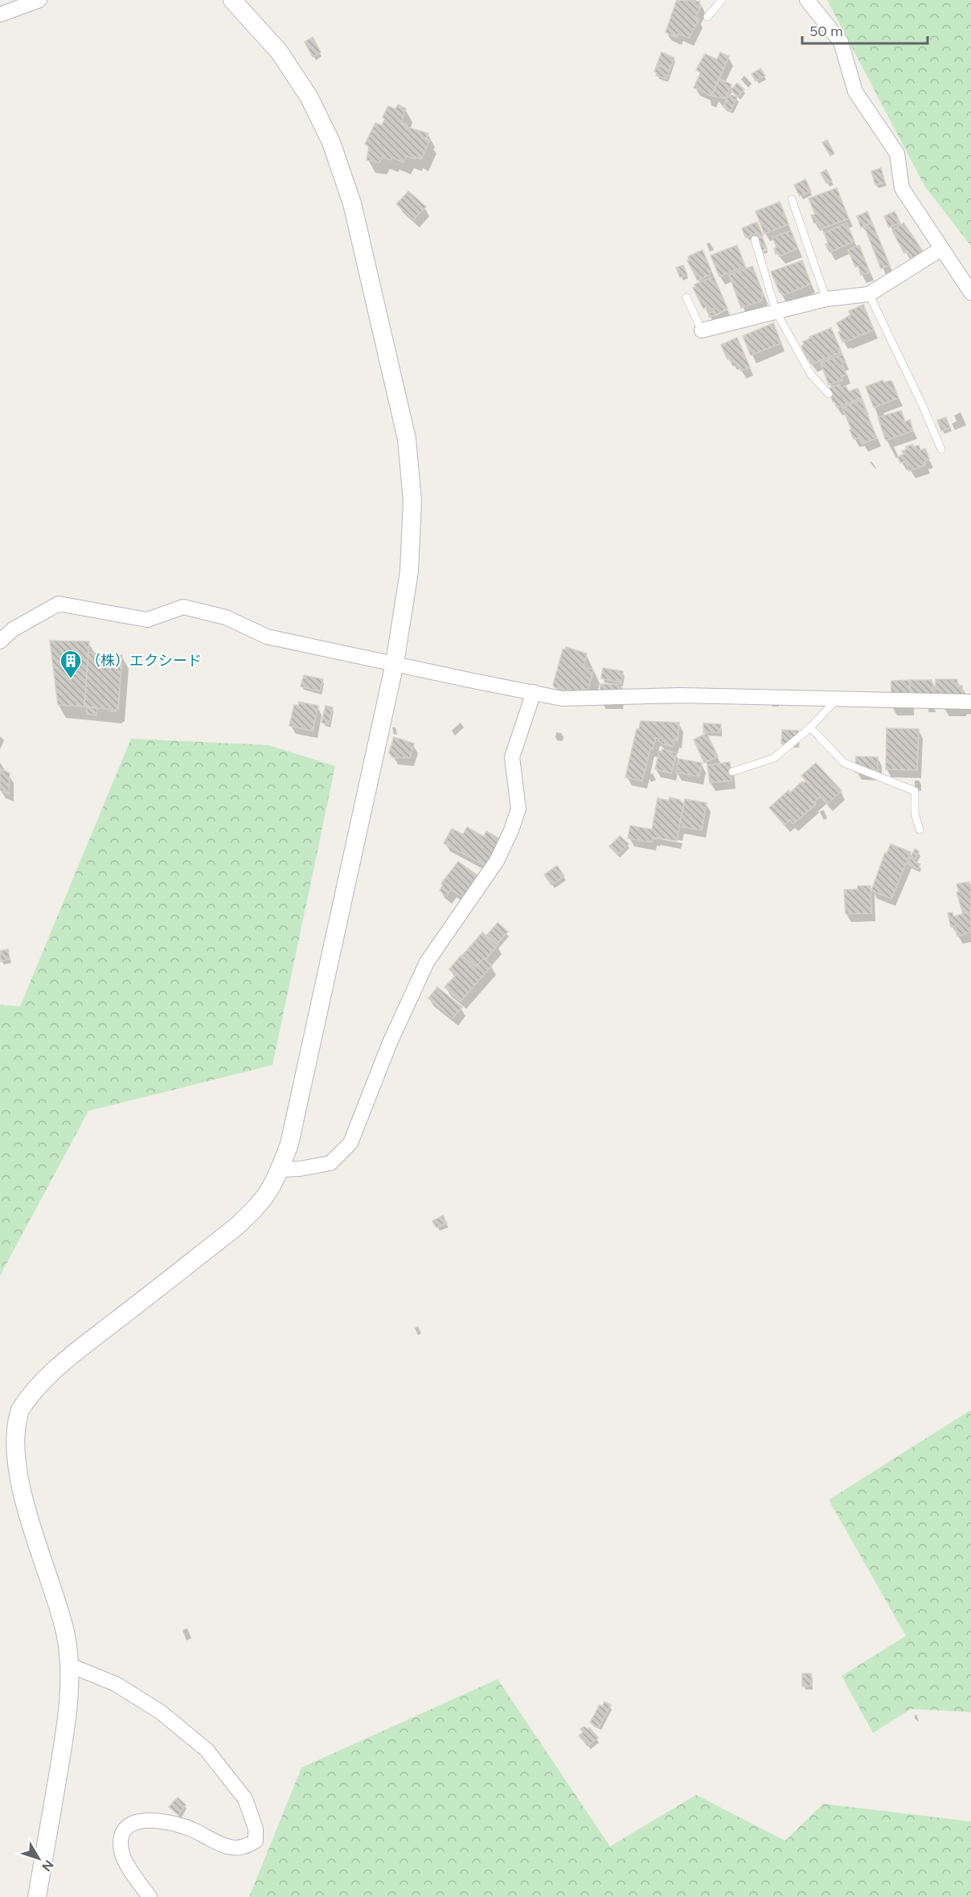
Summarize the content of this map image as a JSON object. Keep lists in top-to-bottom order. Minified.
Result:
{"places":{"building":["（株）エクシード"]},"scale_bar":"50 m","north":"bottom right"}
